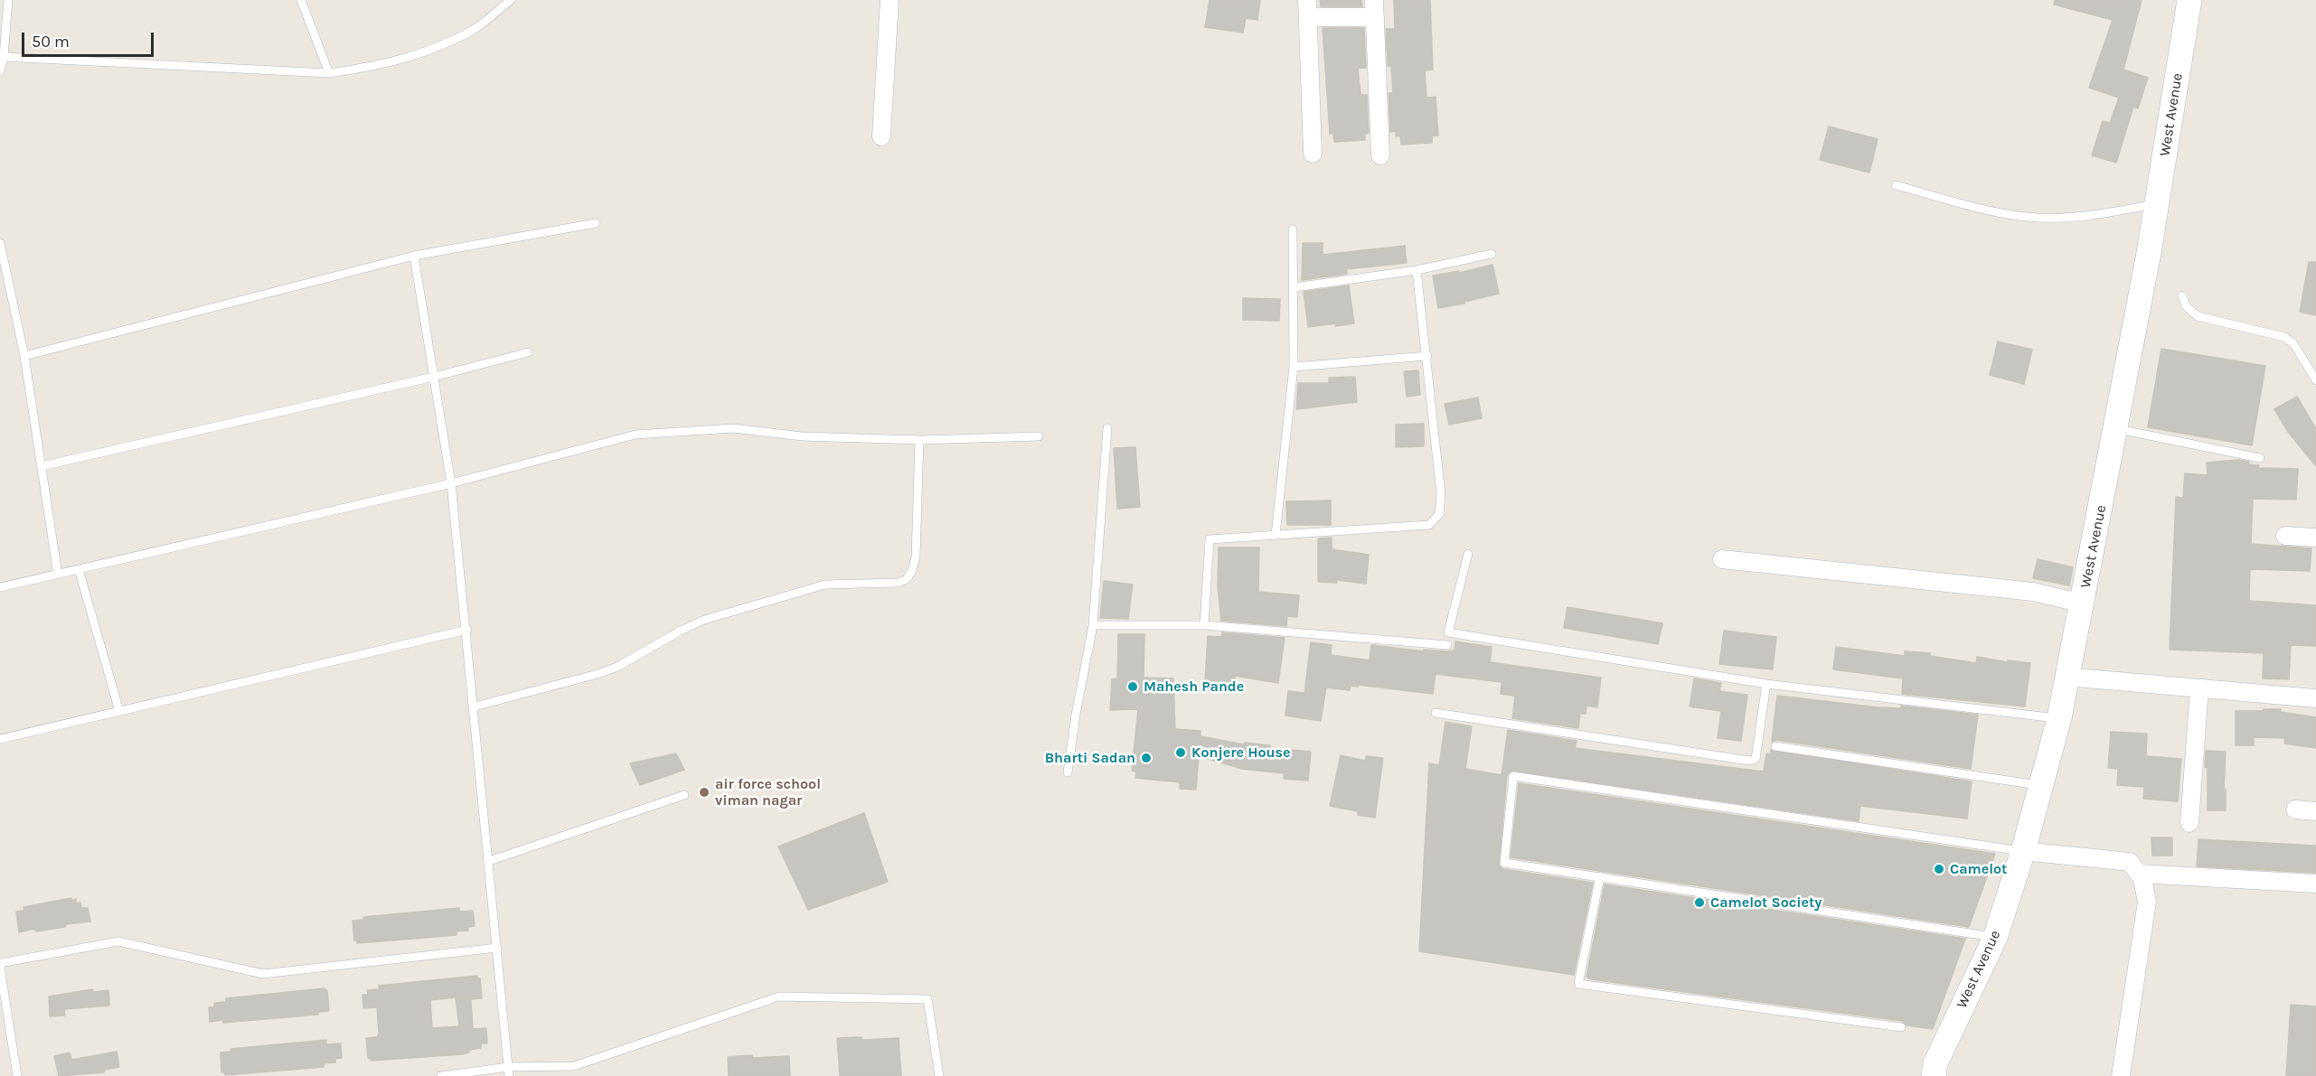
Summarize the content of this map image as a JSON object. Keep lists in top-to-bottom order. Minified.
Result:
{"streets":{"street":["West Avenue"]},"places":["Mahesh Pande","Konjere House","Bharti Sadan","air force school viman nagar","Camelot","Camelot Society"],"scale_bar":"50 m"}
